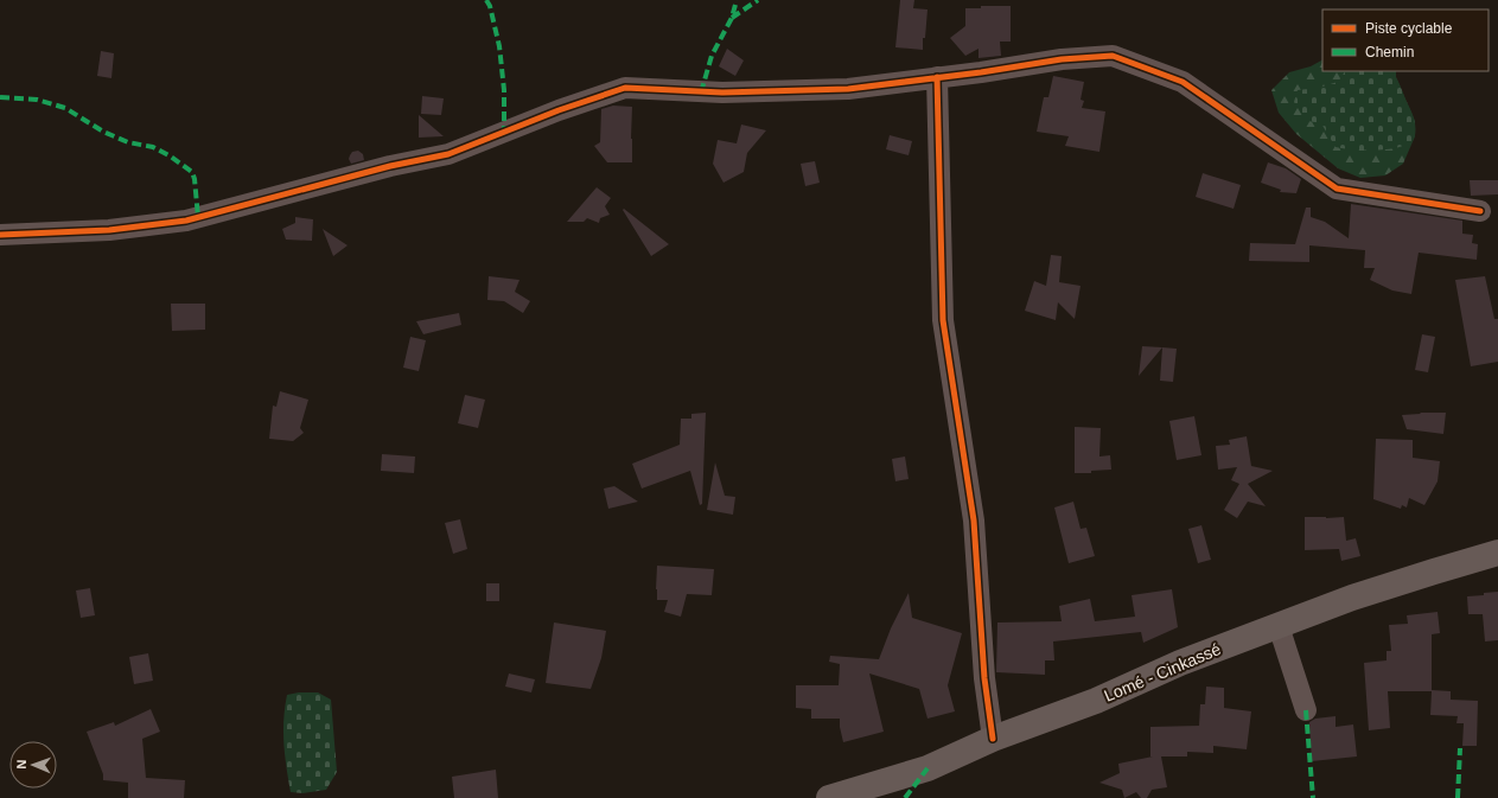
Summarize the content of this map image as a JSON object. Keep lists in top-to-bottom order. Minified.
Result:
{"streets":{"highway":["Lomé - Cinkassé"]},"legend":["Piste cyclable","Chemin"],"north":"left"}
